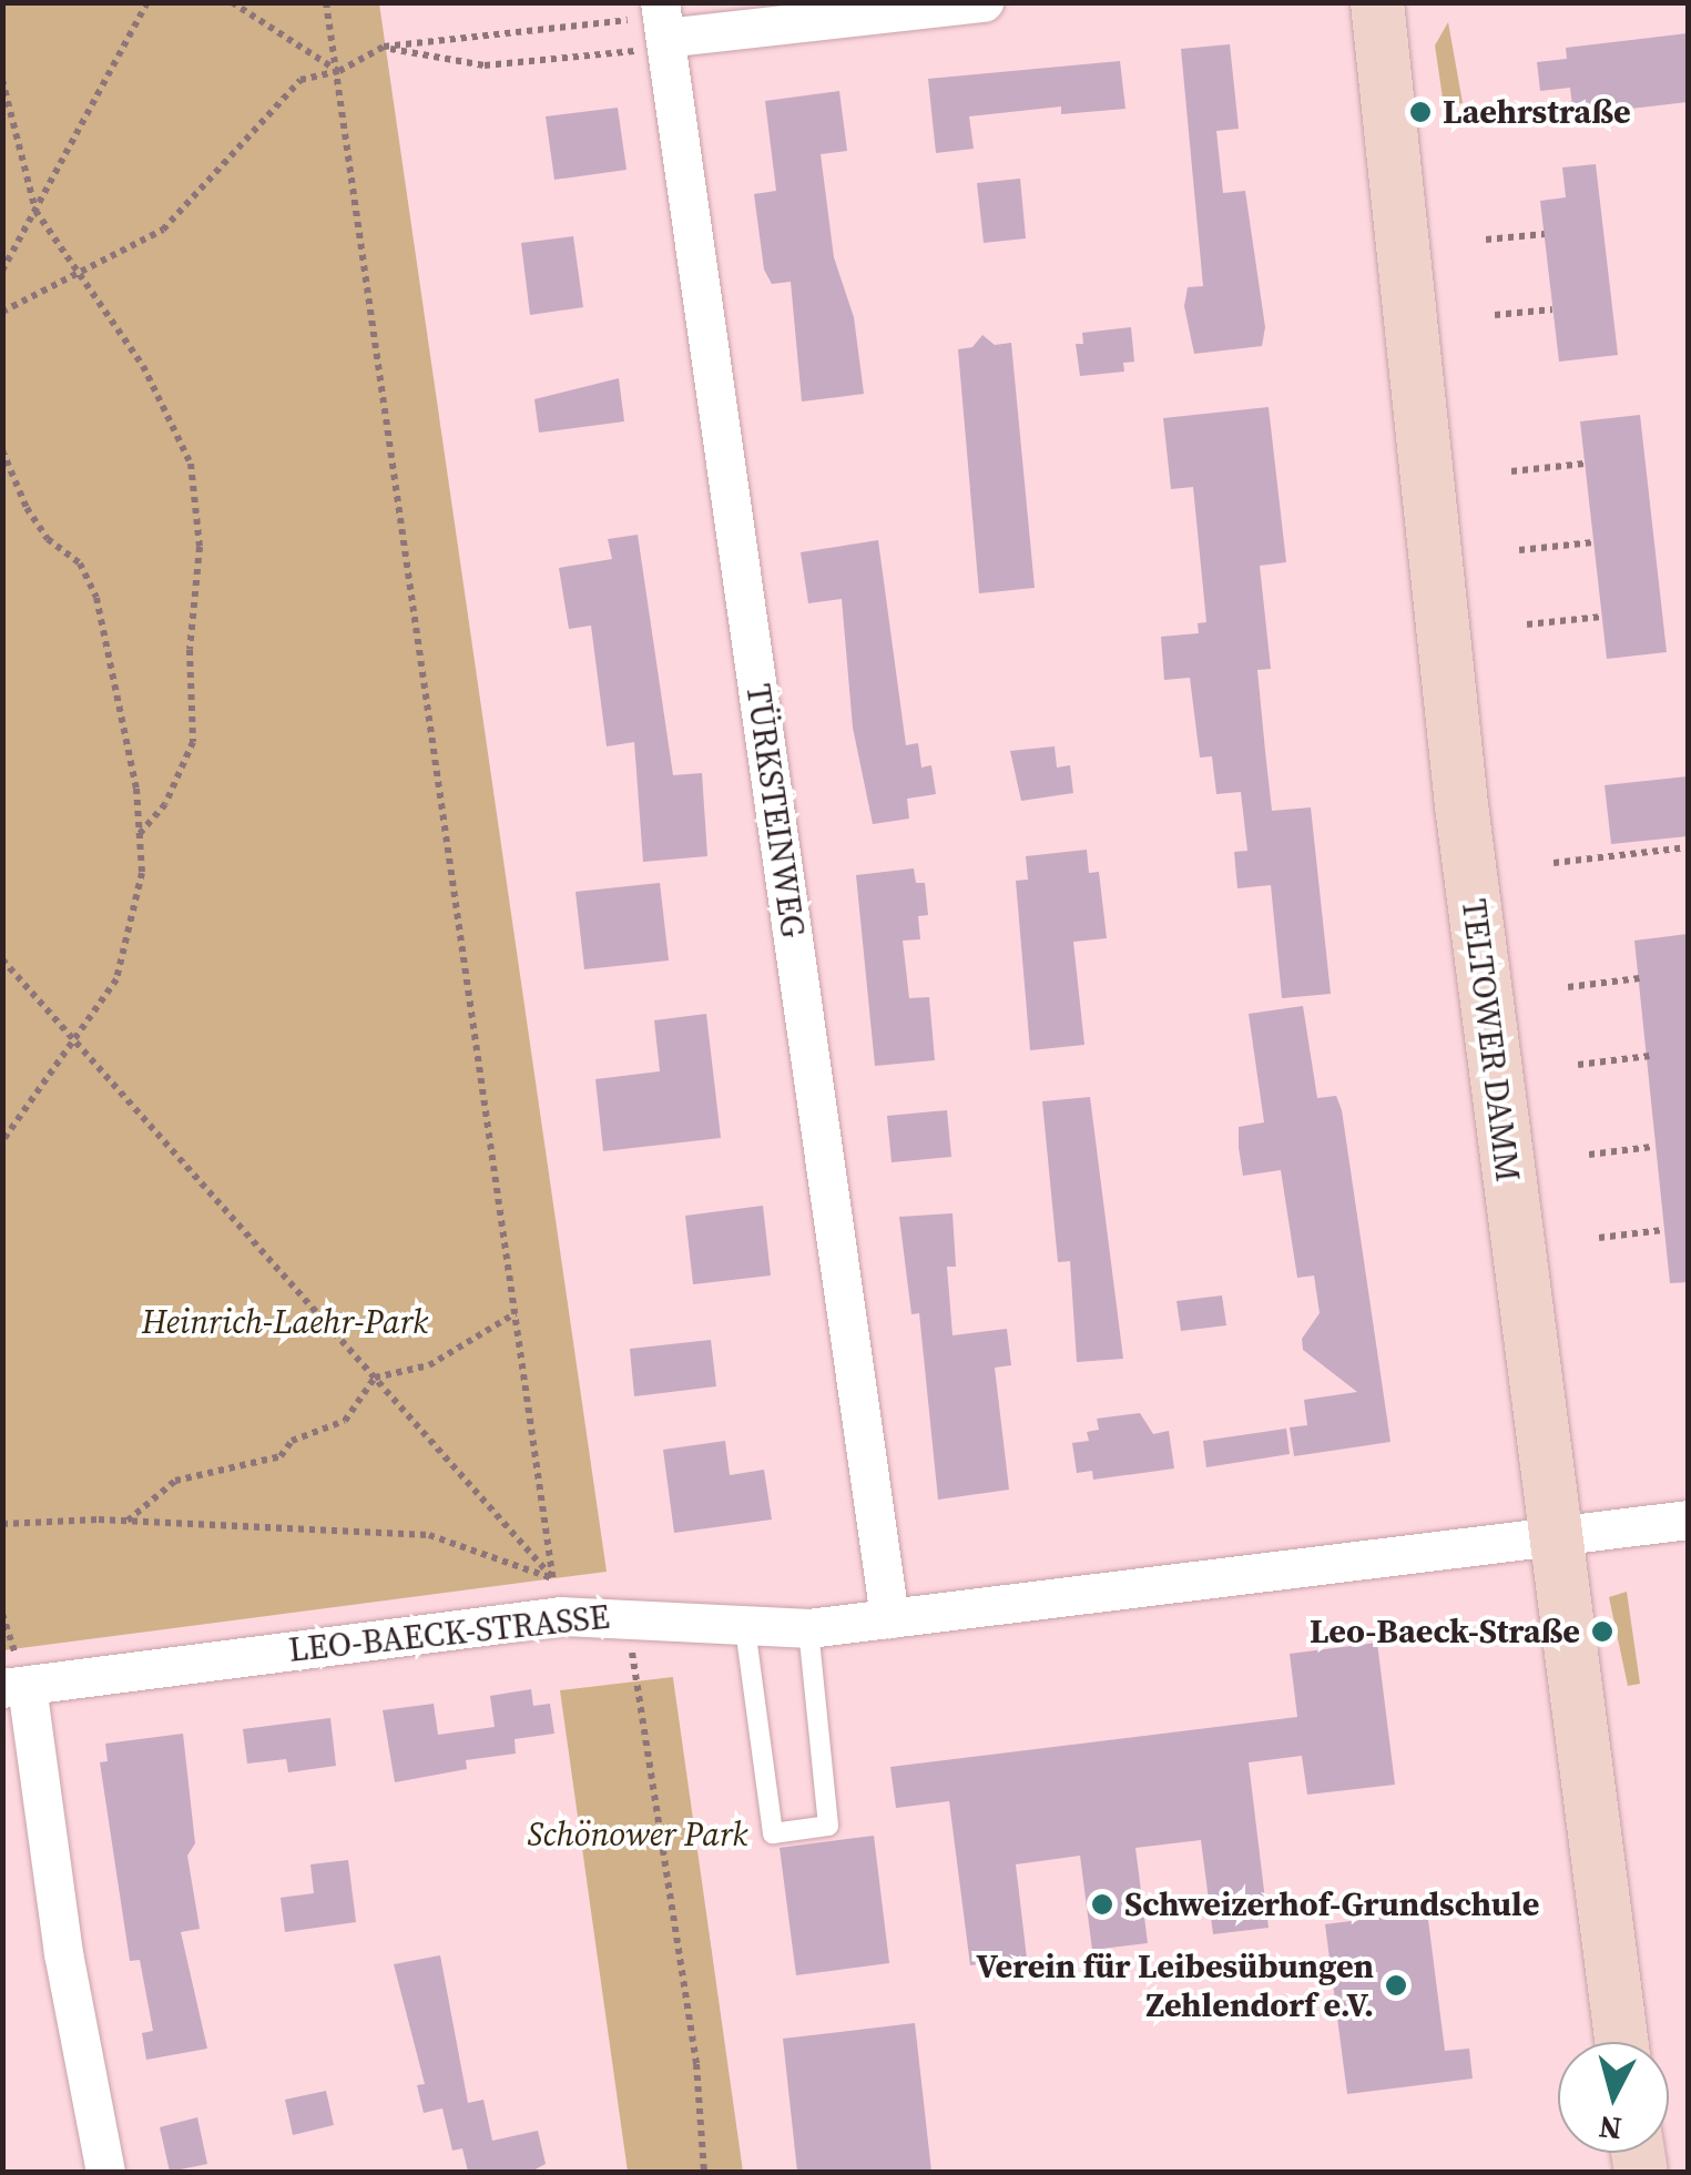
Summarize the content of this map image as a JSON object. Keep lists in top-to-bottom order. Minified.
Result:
{"streets":{"main road":["TELTOWER DAMM"],"street":["TÜRKSTEINWEG","LEO-BAECK-STRASSE"]},"crossings":[["TÜRKSTEINWEG","LEO-BAECK-STRASSE"],["TELTOWER DAMM","LEO-BAECK-STRASSE"]],"parks":["Heinrich-Laehr-Park","Schönower Park"],"places":["Laehrstraße","Leo-Baeck-Straße","Schweizerhof-Grundschule","Verein für Leibesübungen Zehlendorf e.V."],"north":"bottom"}
